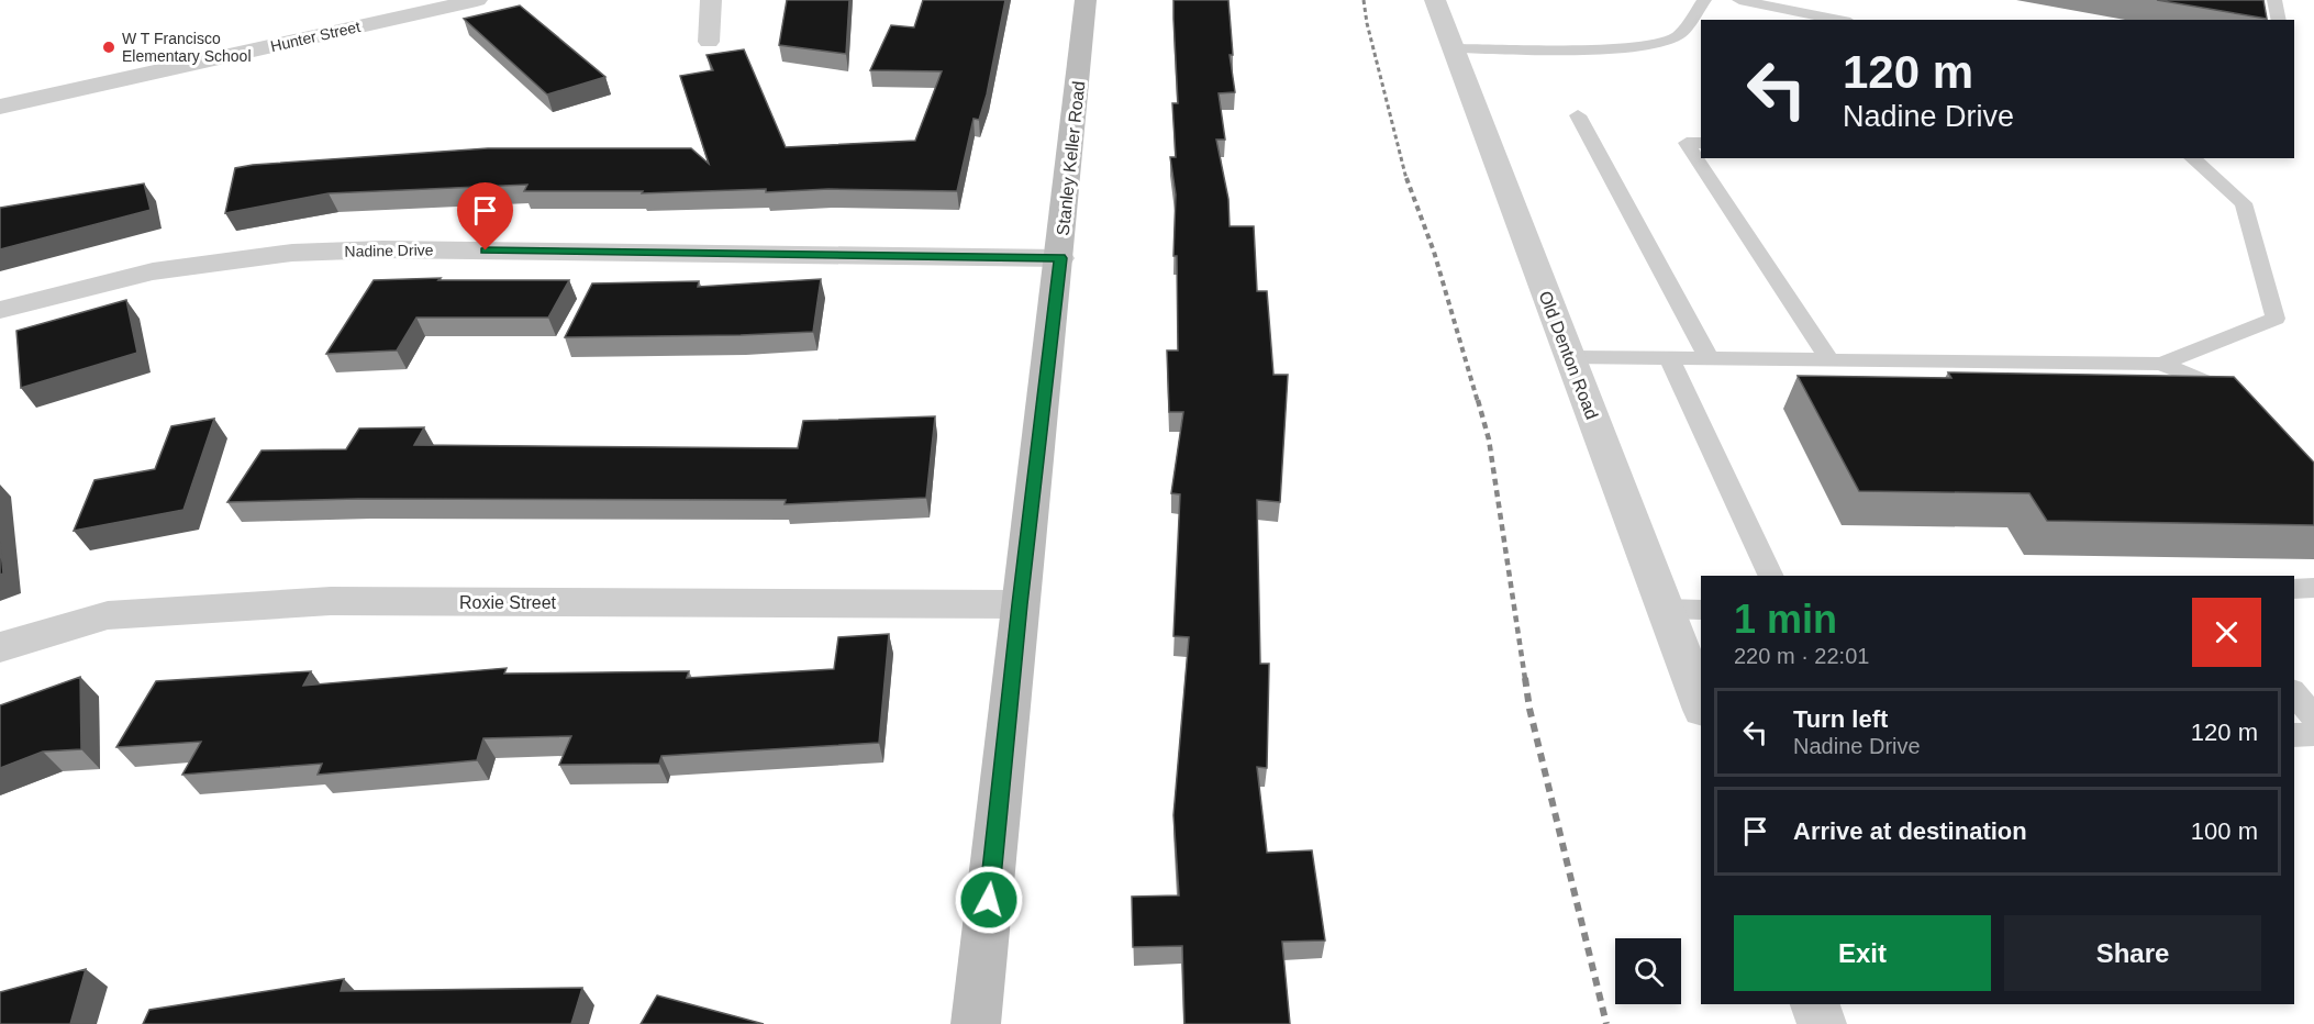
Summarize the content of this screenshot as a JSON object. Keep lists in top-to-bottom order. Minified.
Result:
{"streets":{"street":["Hunter Street","Stanley Keller Road","Nadine Drive","Old Denton Road","Roxie Street"]},"crossings":[["Stanley Keller Road","Nadine Drive"],["Stanley Keller Road","Roxie Street"]],"places":["W T Francisco Elementary School"],"page":{"turn":["120 m","Nadine Drive"],"heading":["1 min","220 m · 22:01"],"list":[{"name":"Turn left","note":"Nadine Drive","value":"120 m"},{"name":"Arrive at destination","value":"100 m"}],"buttons":["Exit","Share"]}}
